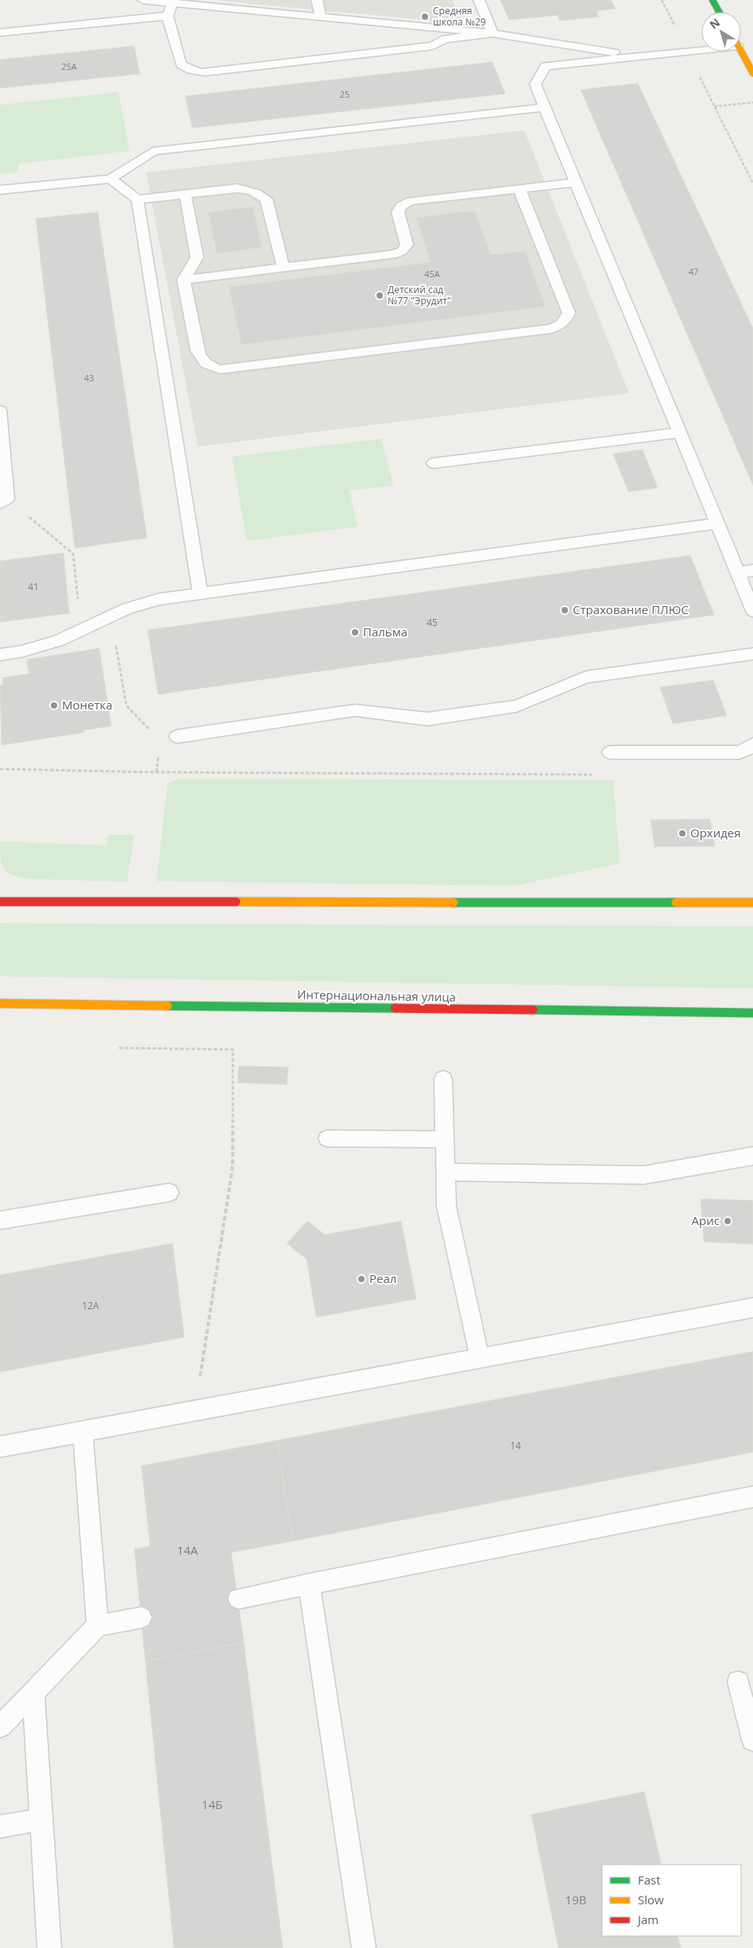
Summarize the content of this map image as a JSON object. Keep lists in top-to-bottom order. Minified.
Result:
{"streets":{"main road":["Интернациональная улица"]},"places":["Средняя школа №29","Детский сад №77 \"Эрудит\"","Страхование ПЛЮС","Пальма","Монетка","Орхидея","Арис","Реал"],"house_numbers":["25А","25","47","45А","43","41","45","12А","14","14А","14Б","19В"],"legend":["Fast","Slow","Jam"],"north":"top left"}
